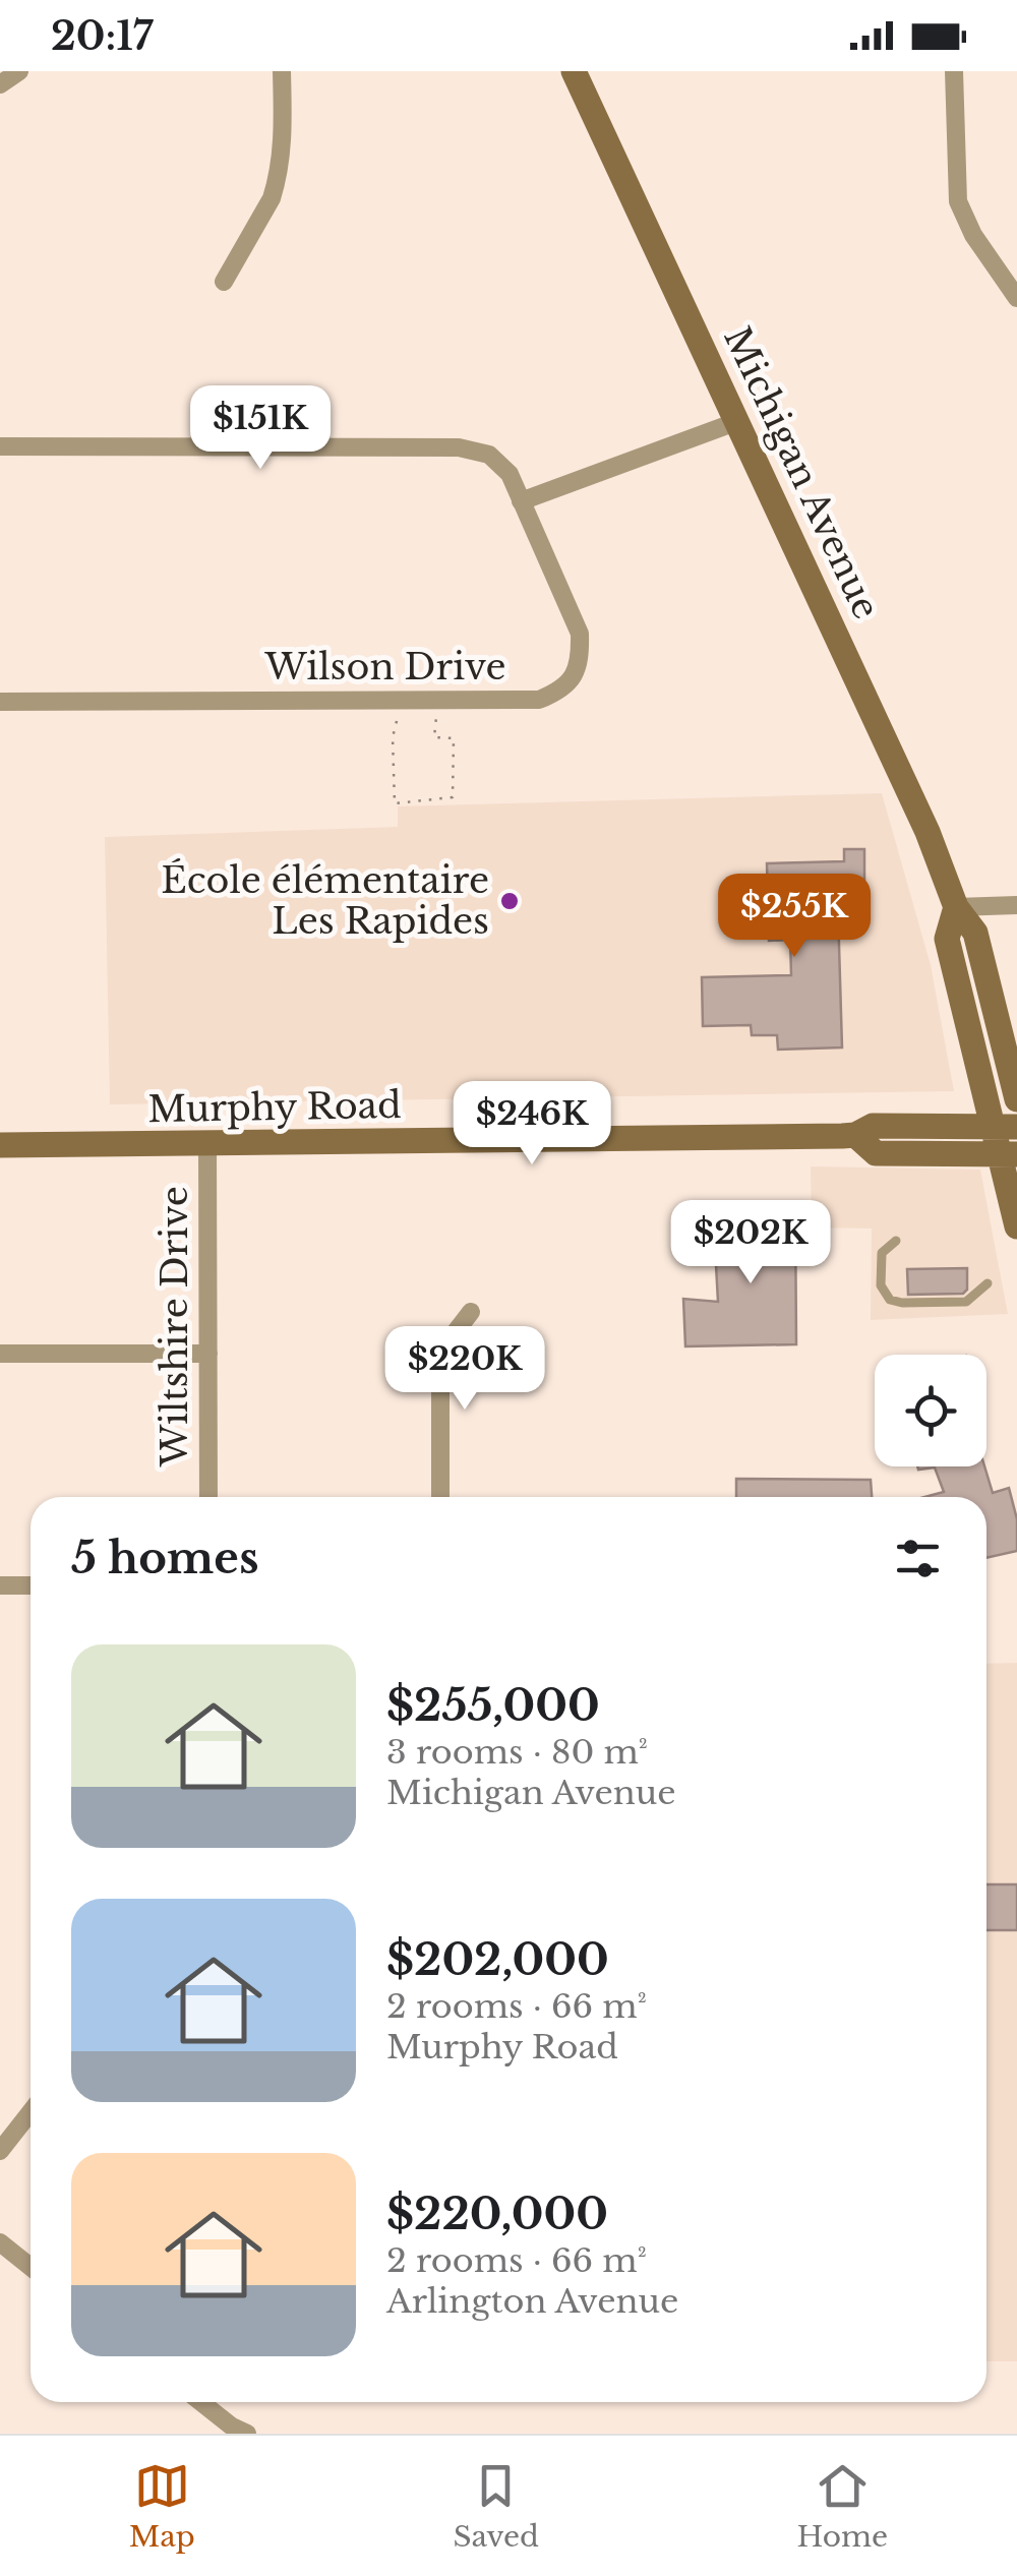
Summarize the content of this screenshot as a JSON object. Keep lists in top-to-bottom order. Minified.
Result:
{"streets":{"main road":["Michigan Avenue","Murphy Road"],"street":["Wilson Drive","Wiltshire Drive"]},"crossings":[["Michigan Avenue","Murphy Road"],["Murphy Road","Wiltshire Drive"]],"places":["École élémentaire Les Rapides"],"page":{"status":"20:17","price":["$151K","$255K","$246K","$202K","$220K"],"heading":"5 homes","list":[{"name":"$255,000","note":"3 rooms · 80 m² · Michigan Avenue"},{"name":"$202,000","note":"2 rooms · 66 m² · Murphy Road"},{"name":"$220,000","note":"2 rooms · 66 m² · Arlington Avenue"}],"tabs":["Map","Saved","Home"]}}
